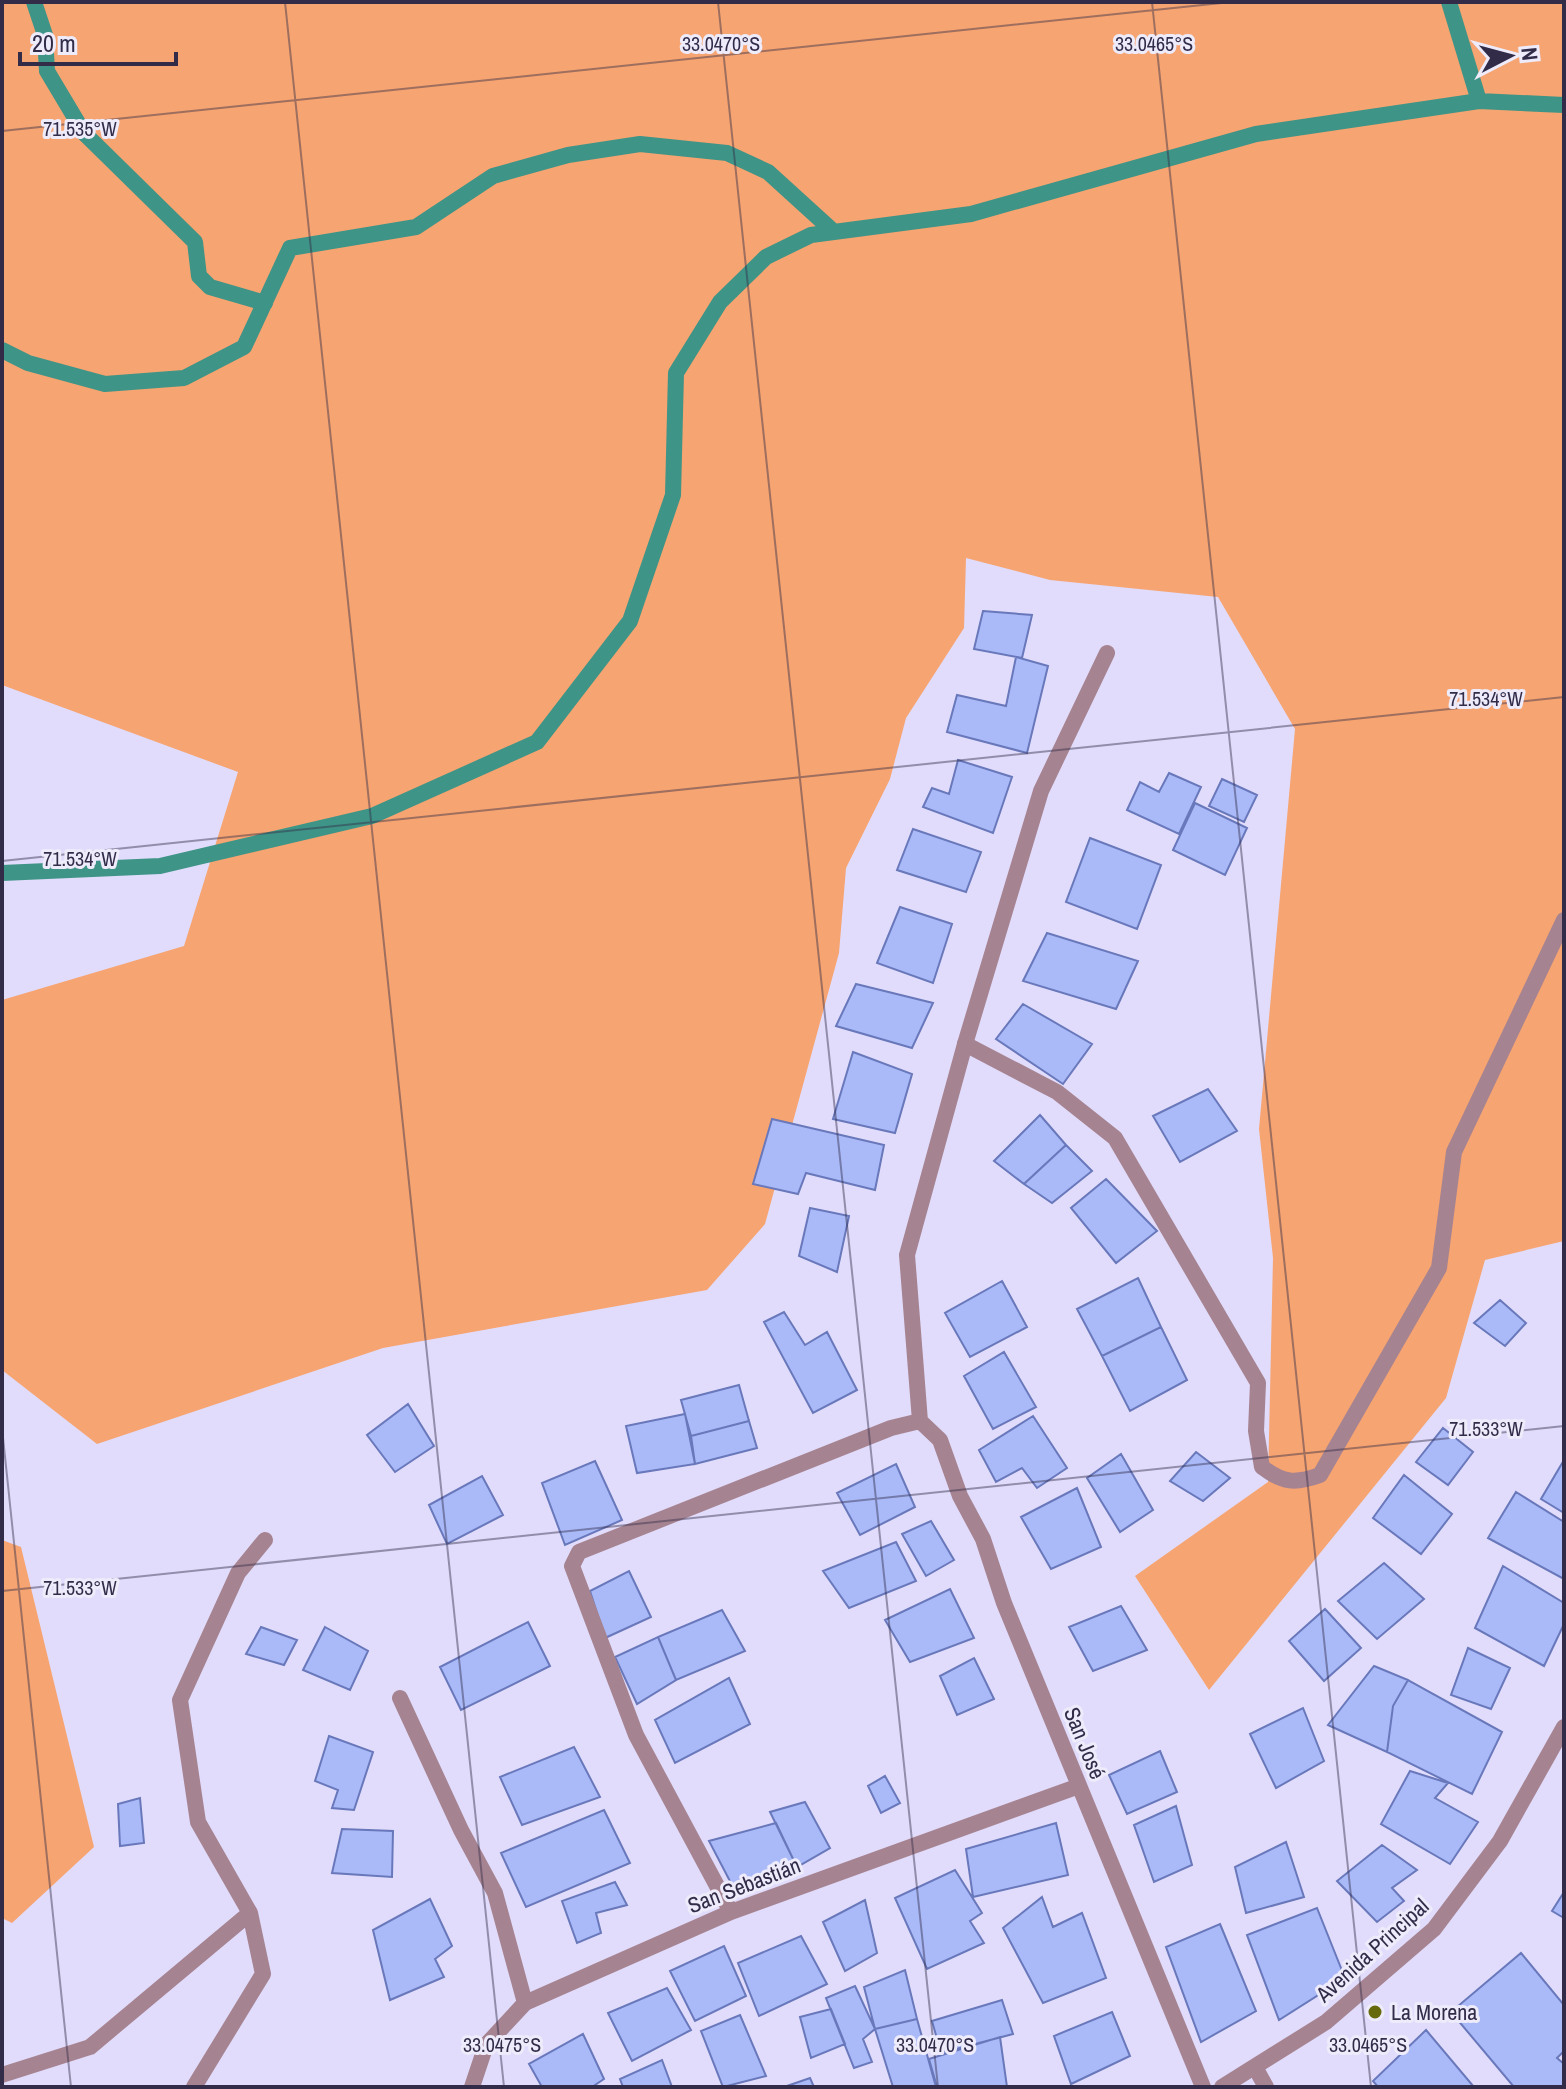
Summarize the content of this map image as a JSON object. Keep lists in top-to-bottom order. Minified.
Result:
{"streets":{"street":["San José","San Sebastián","Avenida Principal"]},"crossings":[["San José","San Sebastián"]],"places":["La Morena"],"scale_bar":"20 m","north":"right","coordinates":["33.0470°S","33.0465°S","71.535°W","71.534°W","71.533°W","33.0475°S"]}
